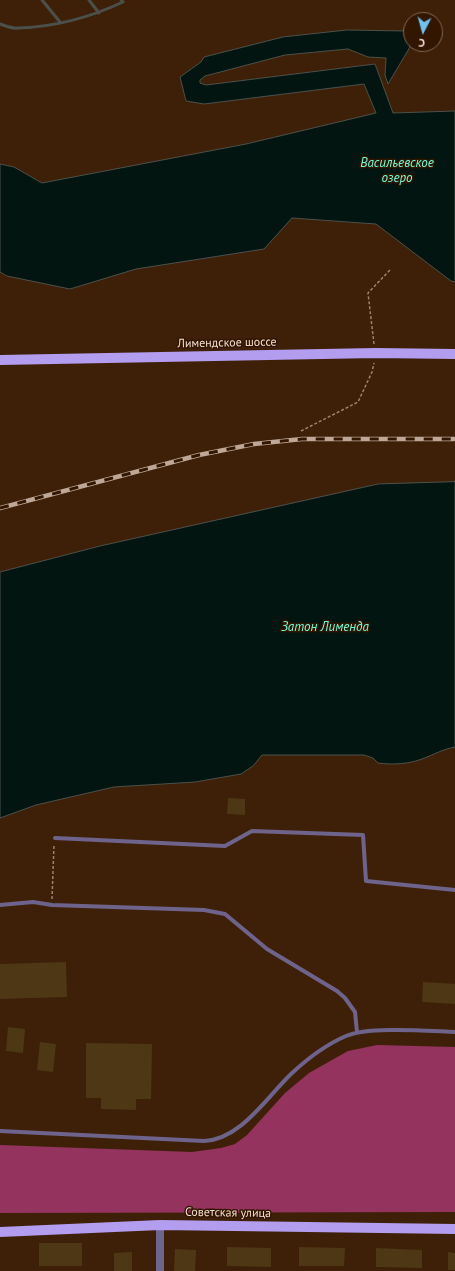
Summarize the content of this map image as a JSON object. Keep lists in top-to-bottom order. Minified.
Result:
{"streets":{"main road":["Лимендское шоссе","Советская улица"]},"water":["Васильевское озеро","Затон Лименда"],"north":"bottom"}
